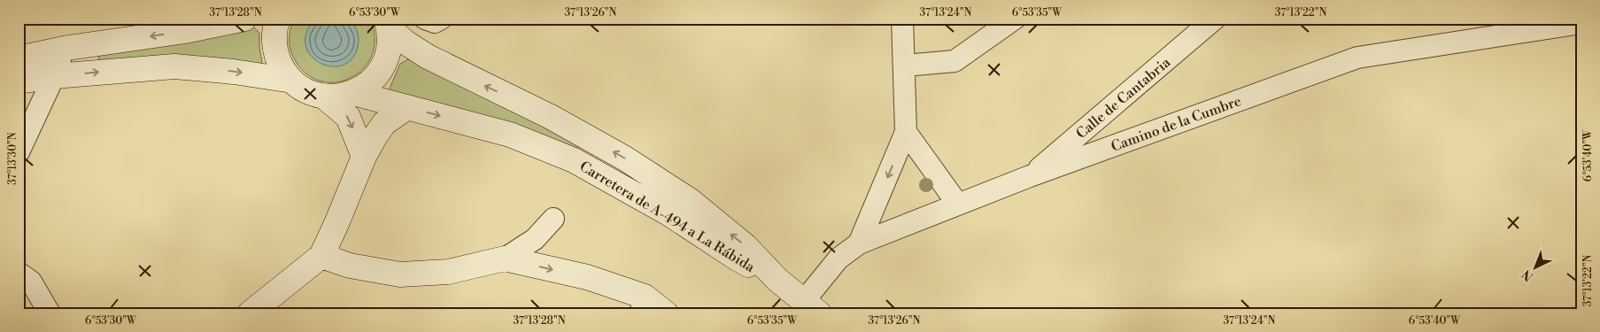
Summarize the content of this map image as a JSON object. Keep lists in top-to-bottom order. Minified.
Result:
{"streets":{"main road":["Carretera de A-494 a La Rábida"],"street":["Calle de Cantabria","Camino de la Cumbre"]},"crossings":[["Calle de Cantabria","Camino de la Cumbre"],["Camino de la Cumbre","Carretera de A-494 a La Rábida"]],"north":"bottom left","coordinates":["37°13'28\"N","6°53'30\"W","37°13'26\"N","37°13'24\"N","6°53'35\"W","37°13'22\"N","6°53'40\"W","37°13'30\"N"]}
